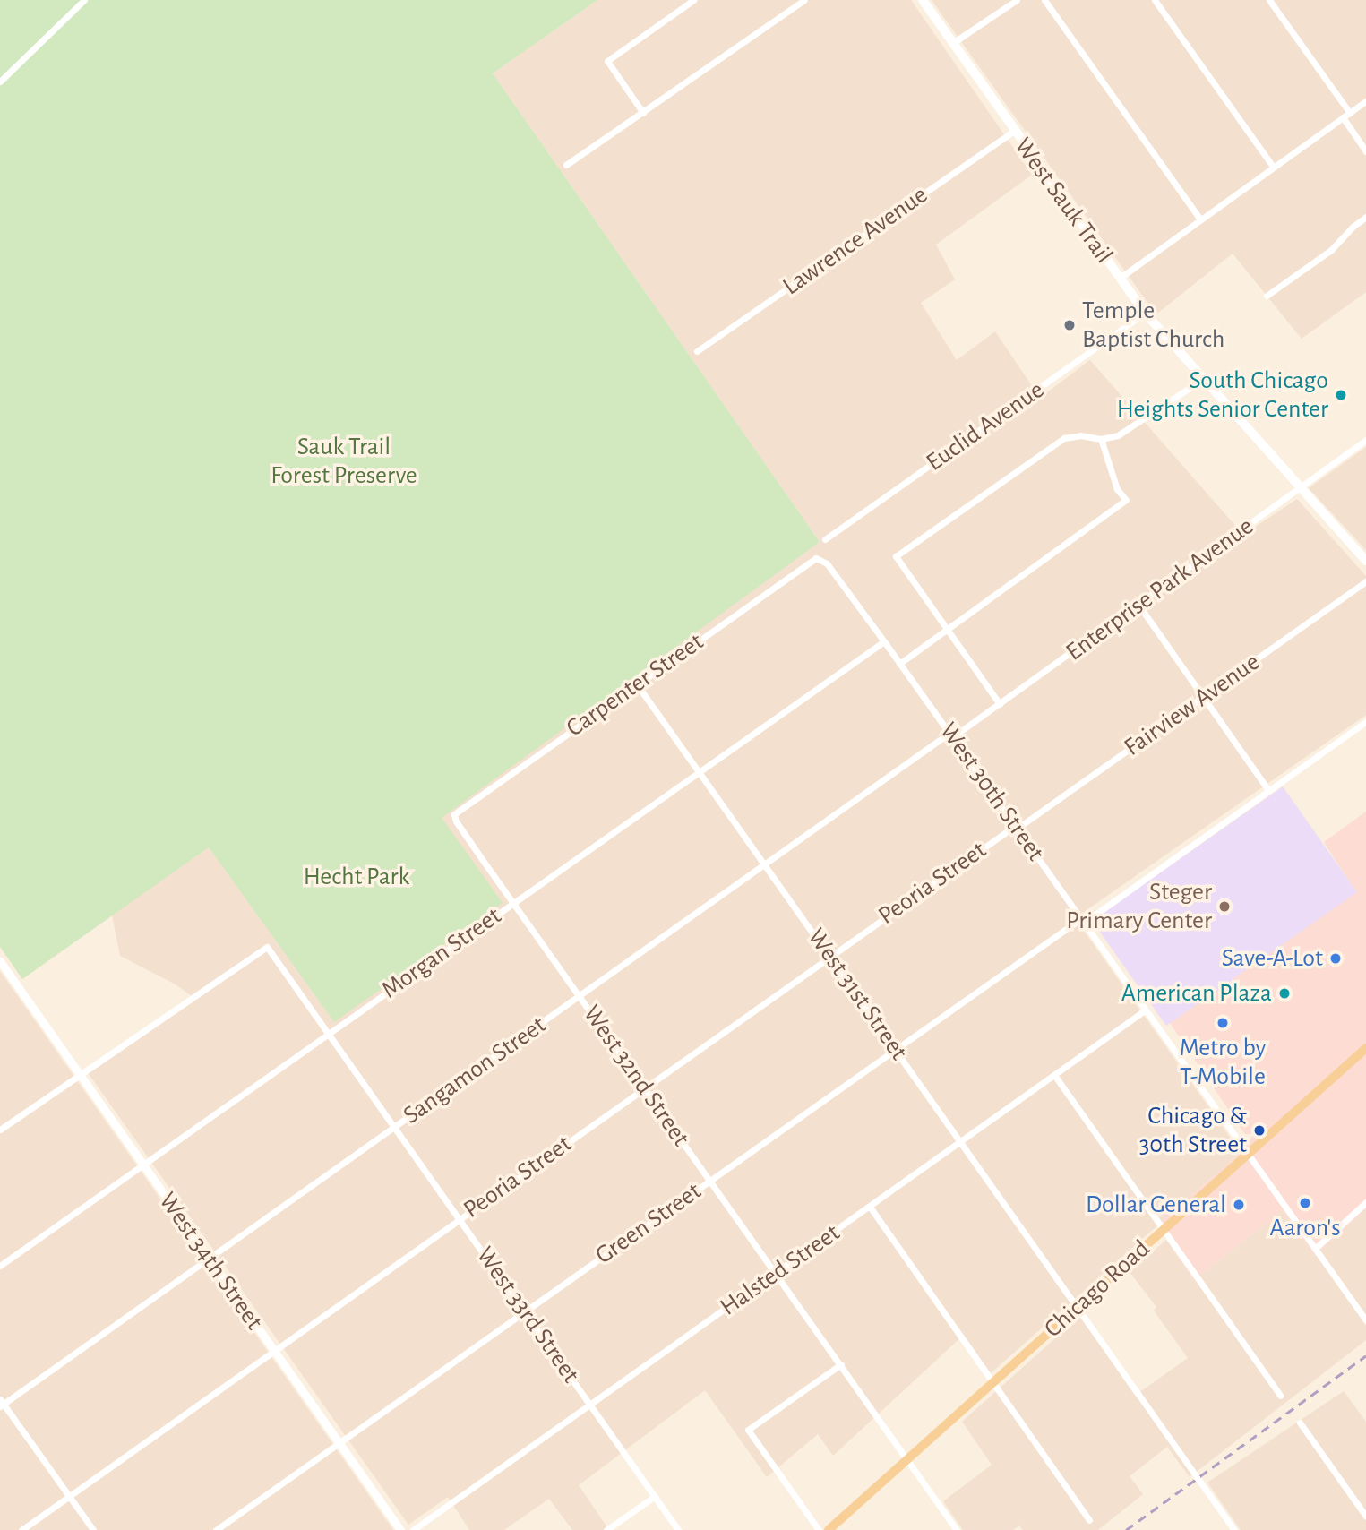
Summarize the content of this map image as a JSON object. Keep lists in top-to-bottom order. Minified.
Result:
{"streets":{"main road":["West Sauk Trail","Chicago Road"],"street":["Lawrence Avenue","Euclid Avenue","Enterprise Park Avenue","Carpenter Street","Fairview Avenue","West 30th Street","Peoria Street","Morgan Street","West 31st Street","Sangamon Street","West 32nd Street","Green Street","West 34th Street","Halsted Street","West 33rd Street"]},"crossings":[["West Sauk Trail","Lawrence Avenue"],["West Sauk Trail","Euclid Avenue"],["West Sauk Trail","Enterprise Park Avenue"],["Enterprise Park Avenue","West 30th Street"],["Enterprise Park Avenue","Sangamon Street"],["Carpenter Street","West 30th Street"],["Carpenter Street","West 31st Street"],["Carpenter Street","West 32nd Street"],["Fairview Avenue","West 30th Street"],["Fairview Avenue","Peoria Street"],["West 30th Street","Peoria Street"],["West 30th Street","Morgan Street"],["West 30th Street","Sangamon Street"],["West 30th Street","Green Street"],["West 30th Street","Halsted Street"],["West 30th Street","Chicago Road"],["Peoria Street","West 31st Street"],["Peoria Street","West 32nd Street"],["Peoria Street","West 34th Street"],["Peoria Street","West 33rd Street"],["Morgan Street","West 31st Street"],["Morgan Street","West 32nd Street"],["Morgan Street","West 34th Street"],["Morgan Street","West 33rd Street"],["West 31st Street","Sangamon Street"],["West 31st Street","Green Street"],["West 31st Street","Halsted Street"],["West 31st Street","Chicago Road"],["Sangamon Street","West 32nd Street"],["Sangamon Street","West 34th Street"],["Sangamon Street","West 33rd Street"],["West 32nd Street","Green Street"],["West 32nd Street","Halsted Street"],["West 32nd Street","Chicago Road"],["Green Street","West 34th Street"],["Green Street","West 33rd Street"],["West 34th Street","West 33rd Street"],["Halsted Street","West 33rd Street"]],"parks":["Sauk Trail Forest Preserve","Hecht Park"],"places":["Temple Baptist Church","South Chicago Heights Senior Center","Steger Primary Center","Save-A-Lot","American Plaza","Metro by T-Mobile","Chicago & 30th Street","Aaron's","Dollar General"]}
